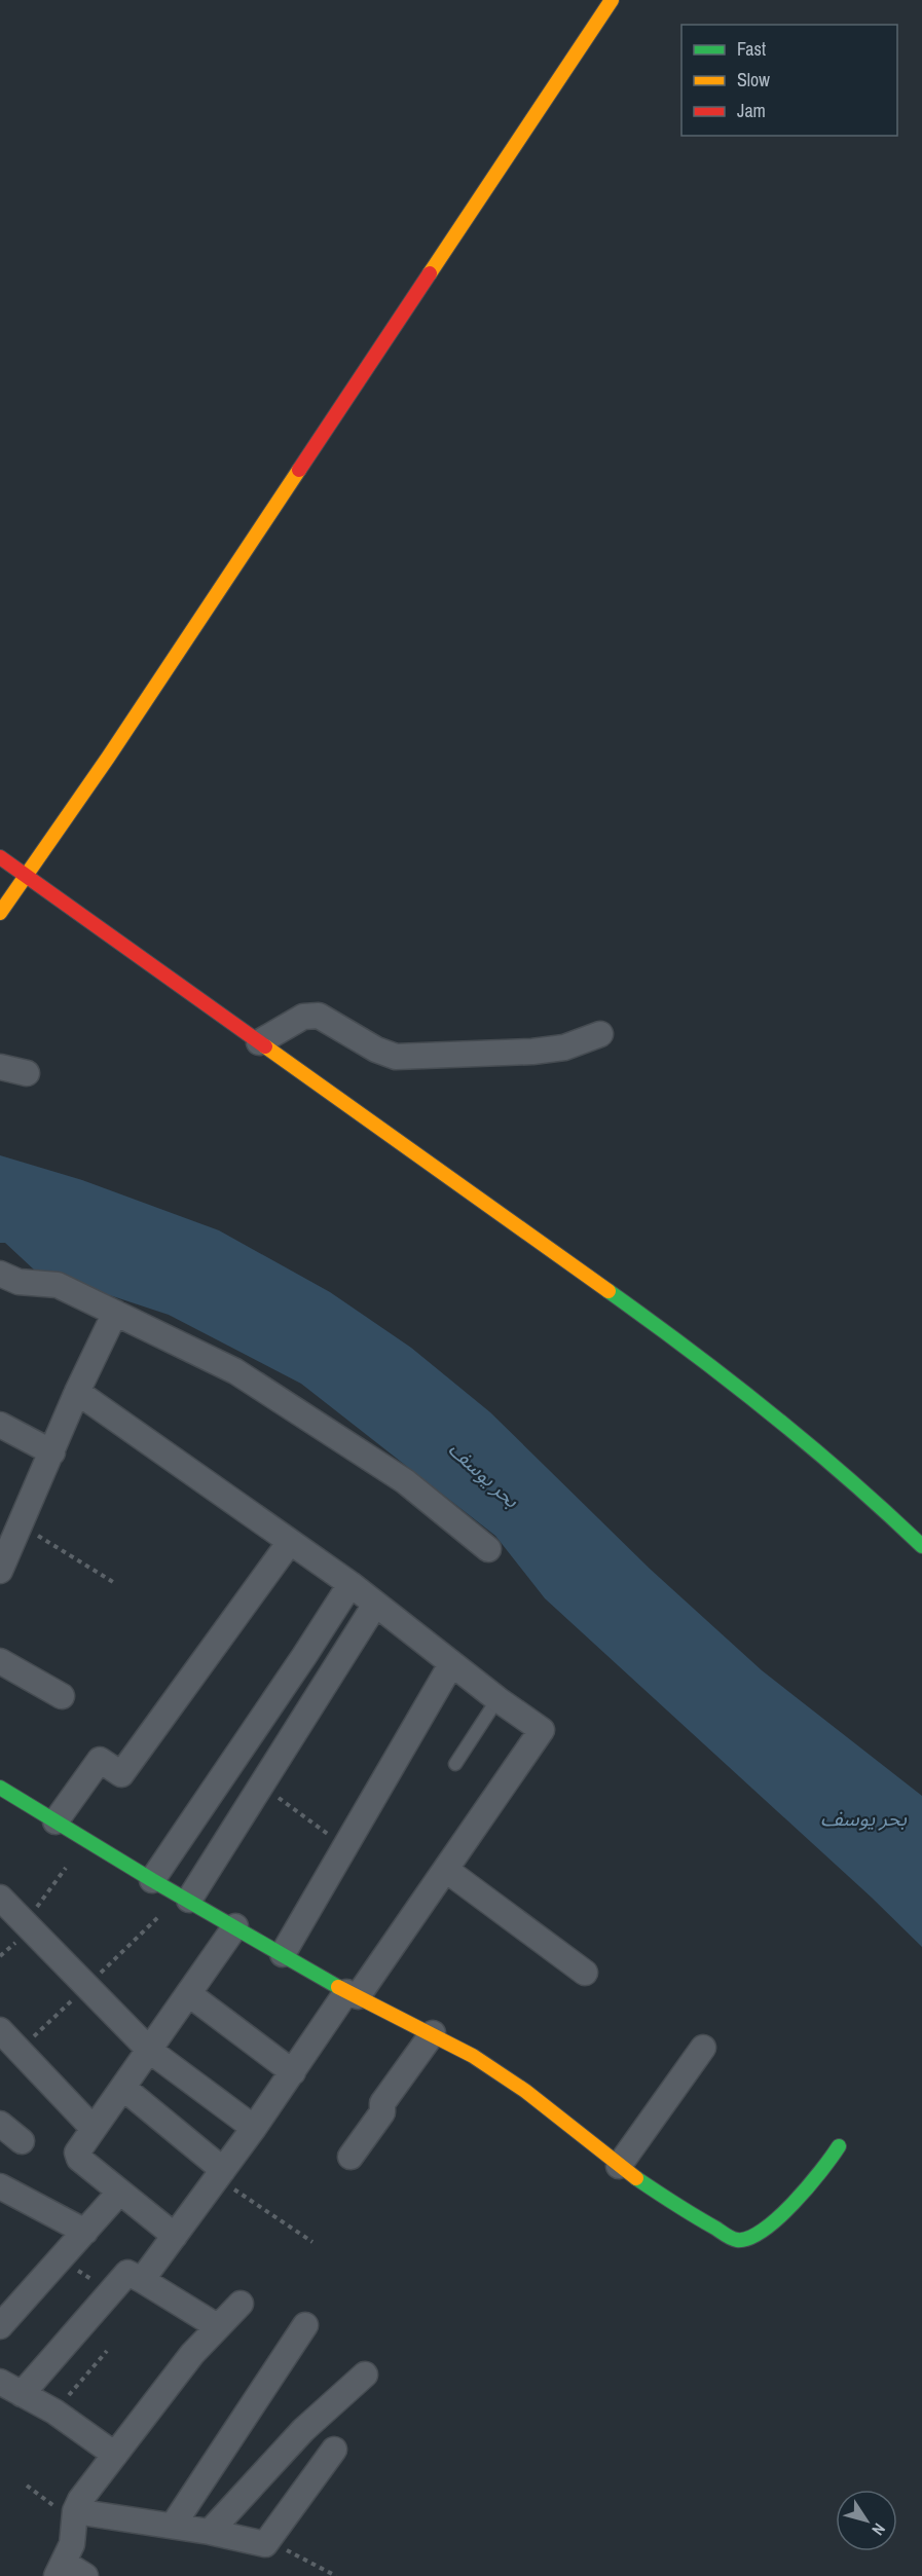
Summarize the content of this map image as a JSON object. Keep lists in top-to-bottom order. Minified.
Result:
{"water":["بحر يوسف"],"legend":["Fast","Slow","Jam"],"north":"bottom right"}
